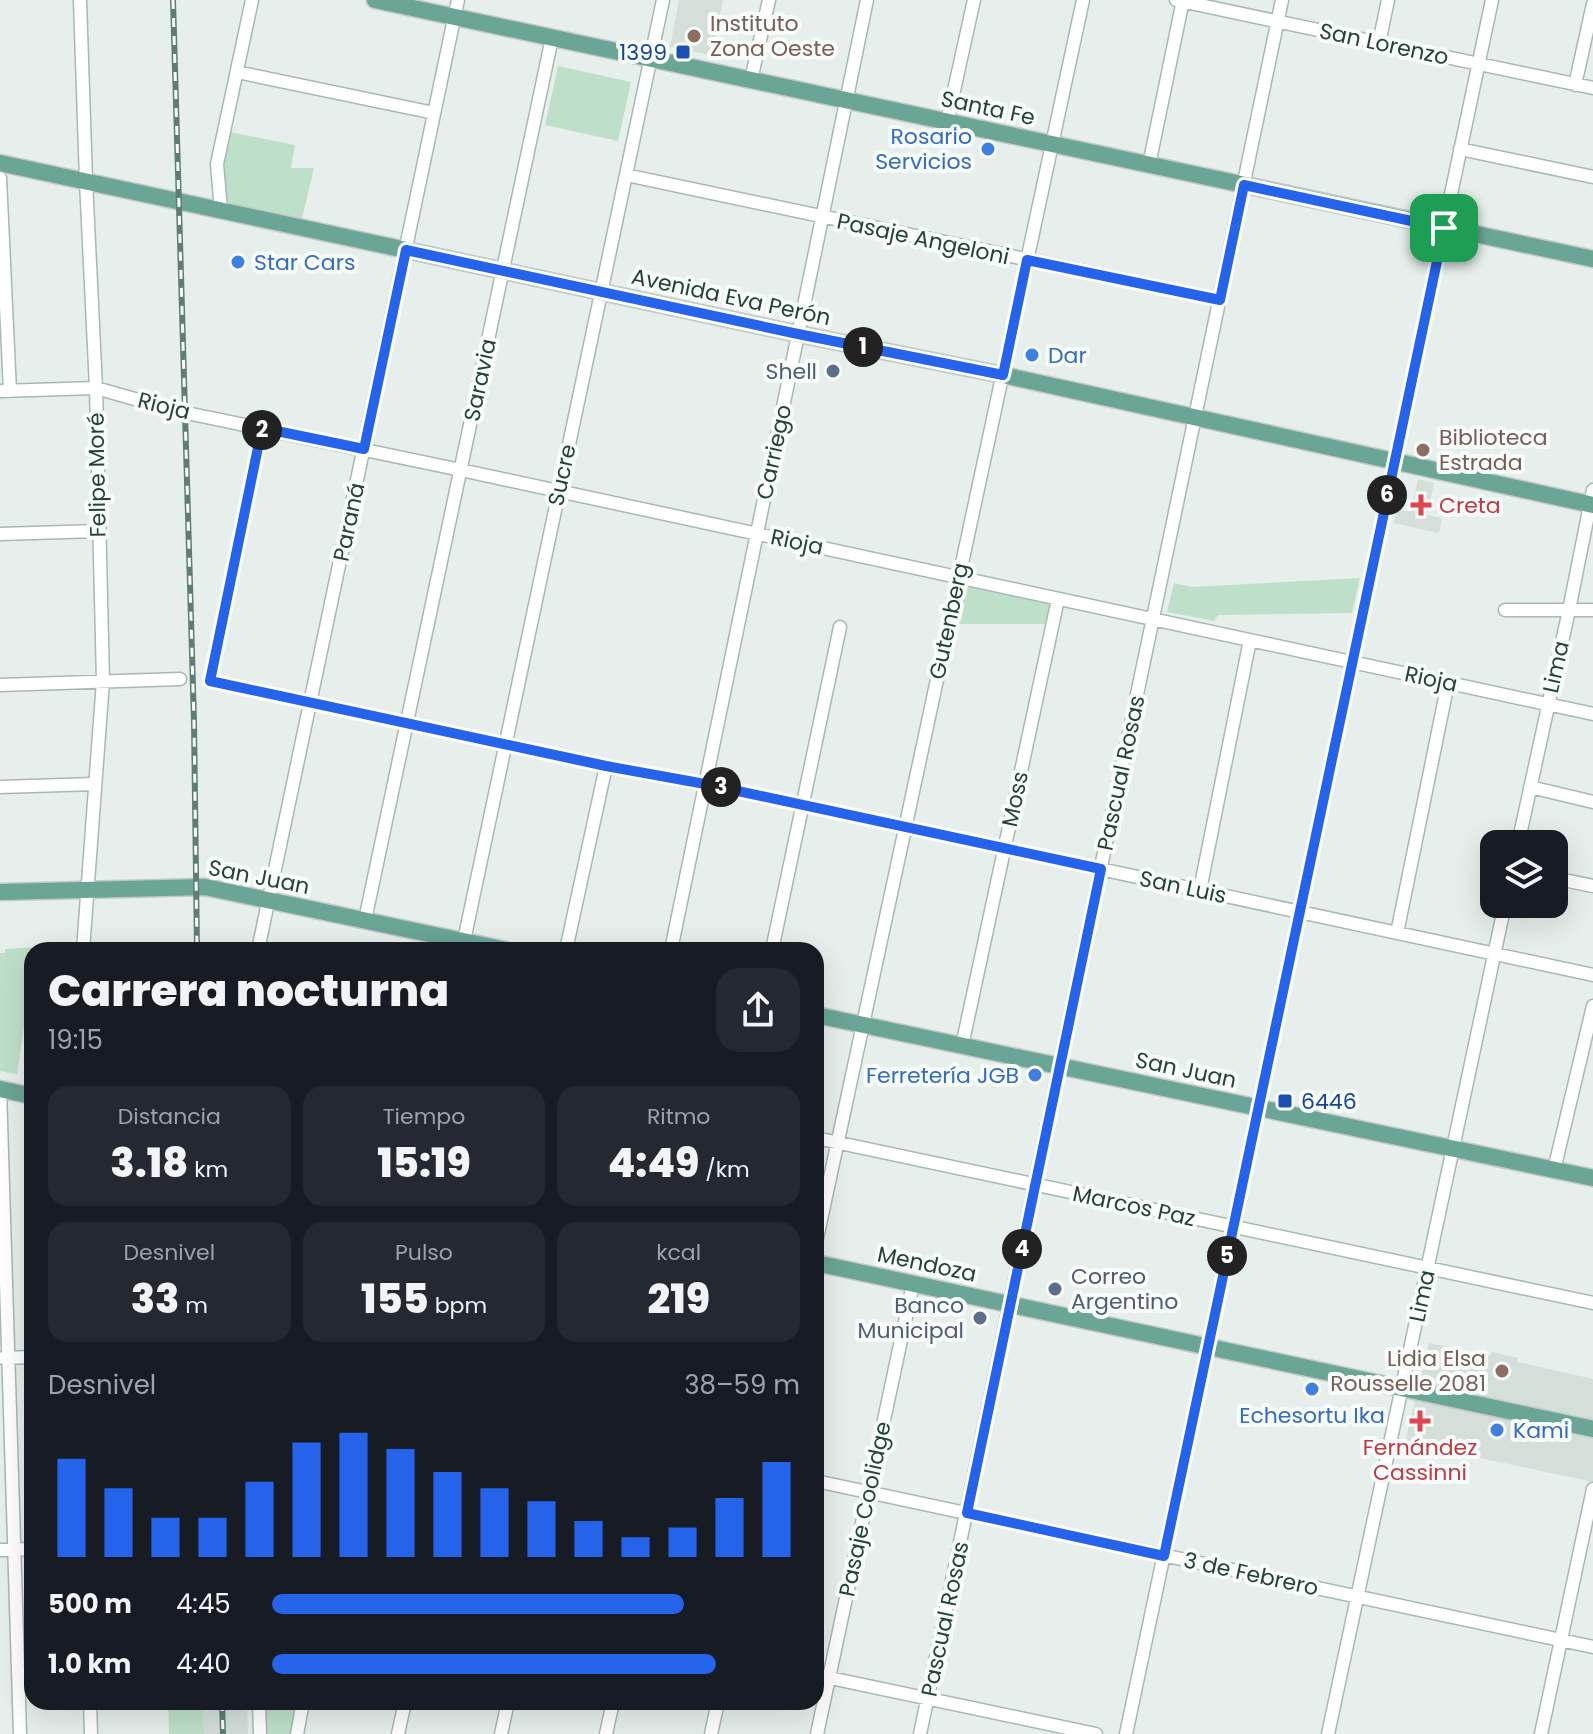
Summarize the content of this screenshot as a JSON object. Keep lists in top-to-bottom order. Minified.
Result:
{"streets":{"main road":["Santa Fe","Avenida Eva Perón","San Juan","Mendoza"],"street":["San Lorenzo","Pasaje Angeloni","Saravia","Rioja","Carriego","Felipe Moré","Sucre","Paraná","Gutenberg","Lima","Pascual Rosas","Moss","San Luis","Marcos Paz","Pasaje Coolidge","3 de Febrero"]},"crossings":[["San Lorenzo","Pascual Rosas"],["Santa Fe","Saravia"],["Santa Fe","Carriego"],["Santa Fe","Sucre"],["Santa Fe","Paraná"],["Santa Fe","Gutenberg"],["Santa Fe","Pascual Rosas"],["Pasaje Angeloni","Carriego"],["Pasaje Angeloni","Sucre"],["Pasaje Angeloni","Gutenberg"],["Pasaje Angeloni","Pascual Rosas"],["Avenida Eva Perón","Saravia"],["Avenida Eva Perón","Carriego"],["Avenida Eva Perón","Felipe Moré"],["Avenida Eva Perón","Sucre"],["Avenida Eva Perón","Paraná"],["Avenida Eva Perón","Gutenberg"],["Avenida Eva Perón","Lima"],["Avenida Eva Perón","Pascual Rosas"],["Saravia","Rioja"],["Saravia","San Juan"],["Saravia","San Luis"],["Rioja","Carriego"],["Rioja","Felipe Moré"],["Rioja","Sucre"],["Rioja","Paraná"],["Rioja","Gutenberg"],["Rioja","Lima"],["Rioja","Pascual Rosas"],["Rioja","Moss"],["Rioja","San Luis"],["Carriego","San Luis"],["Felipe Moré","San Juan"],["Sucre","San Luis"],["Paraná","San Juan"],["Paraná","San Luis"],["Gutenberg","San Juan"],["Gutenberg","San Luis"],["Gutenberg","Marcos Paz"],["Lima","San Juan"],["Lima","San Luis"],["Lima","Marcos Paz"],["Lima","Mendoza"],["Lima","3 de Febrero"],["Pascual Rosas","San Juan"],["Pascual Rosas","San Luis"],["Pascual Rosas","Marcos Paz"],["Pascual Rosas","Mendoza"],["Pascual Rosas","3 de Febrero"],["Moss","San Juan"],["Moss","San Luis"],["Mendoza","Pasaje Coolidge"],["Pasaje Coolidge","3 de Febrero"]],"places":{"other":["Instituto Zona Oeste","Rosario Servicios","Star Cars","Dar","Shell","Biblioteca Estrada","Ferretería JGB","Correo Argentino","Banco Municipal","Lidia Elsa Rousselle 2081","Echesortu Ika","Kami"],"transit":["1399","6446"],"health":["Creta","Fernández Cassinni"]},"page":{"pins":["1","2","6","3","4","5"],"heading":["Carrera nocturna","19:15"],"stats":[["Distancia","3.18 km"],["Tiempo","15:19"],["Ritmo","4:49 /km"],["Desnivel","33 m"],["Pulso","155 bpm"],["kcal","219"]],"chart":["Desnivel","38–59 m"],"list":[{"name":"500 m","note":"4:45"},{"name":"1.0 km","note":"4:40"}]}}
